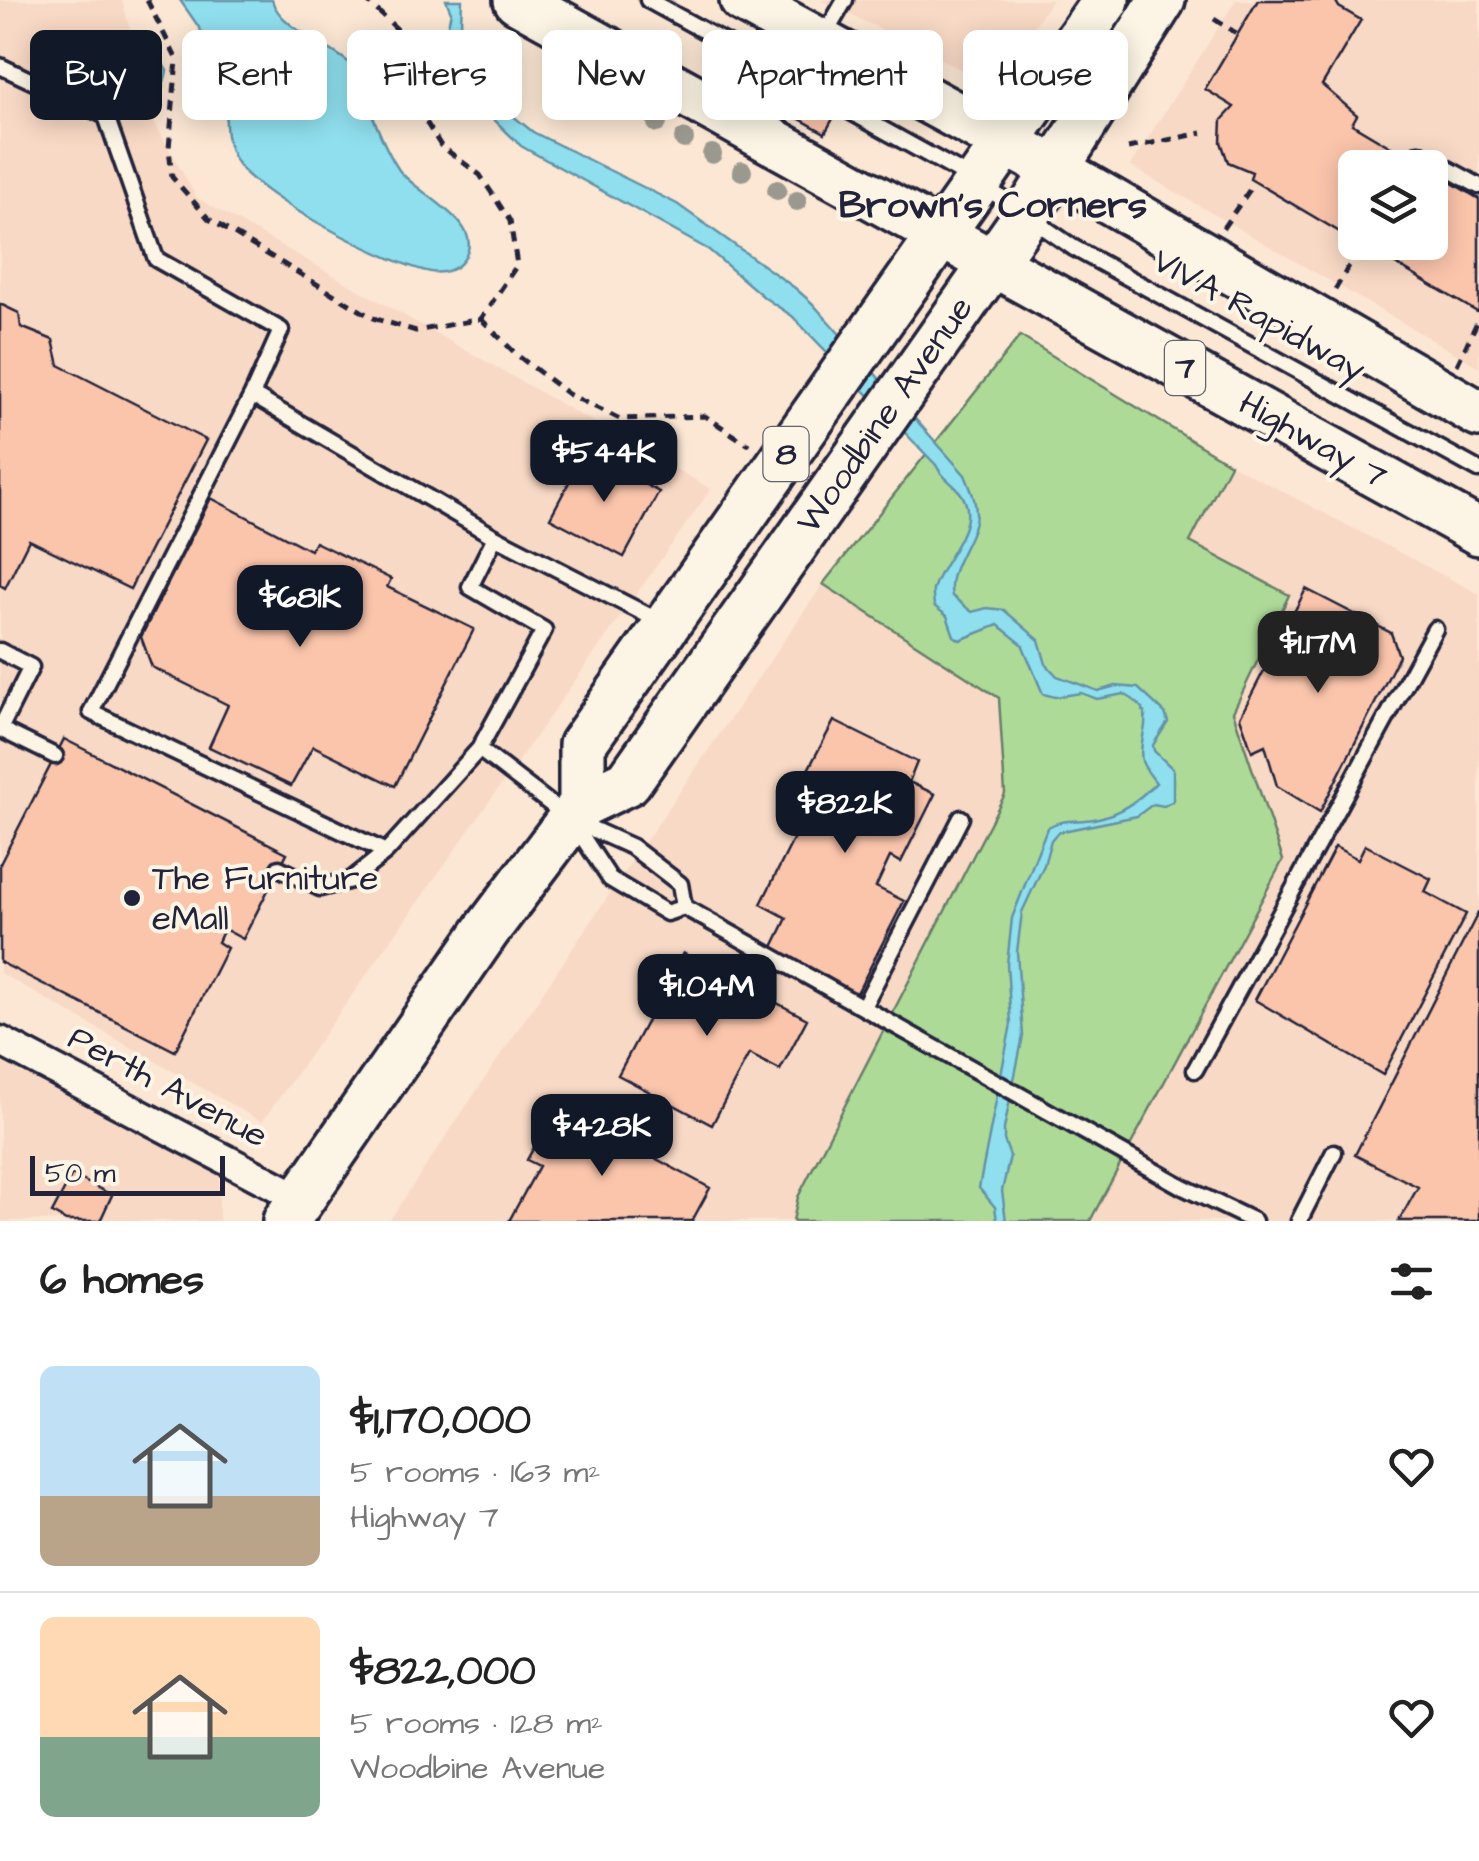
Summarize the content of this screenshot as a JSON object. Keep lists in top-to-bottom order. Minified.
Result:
{"streets":{"main road":["7","Woodbine Avenue","Highway 7","8"],"street":["Perth Avenue"],"lane":["VIVA Rapidway"]},"crossings":[["VIVA Rapidway","Woodbine Avenue"],["Woodbine Avenue","Highway 7"],["Woodbine Avenue","Perth Avenue"]],"districts":["Brown's Corners"],"places":["The Furniture eMall"],"scale_bar":"50 m","page":{"chip":["Buy","Rent","Filters","New","Apartment","House"],"price":["$544K","$681K","$1.17M","$822K","$1.04M","$428K"],"scale":"50 m","heading":"6 homes","list":[{"name":"$1,170,000","note":"5 rooms · 163 m² · Highway 7"},{"name":"$822,000","note":"5 rooms · 128 m² · Woodbine Avenue"}]}}
